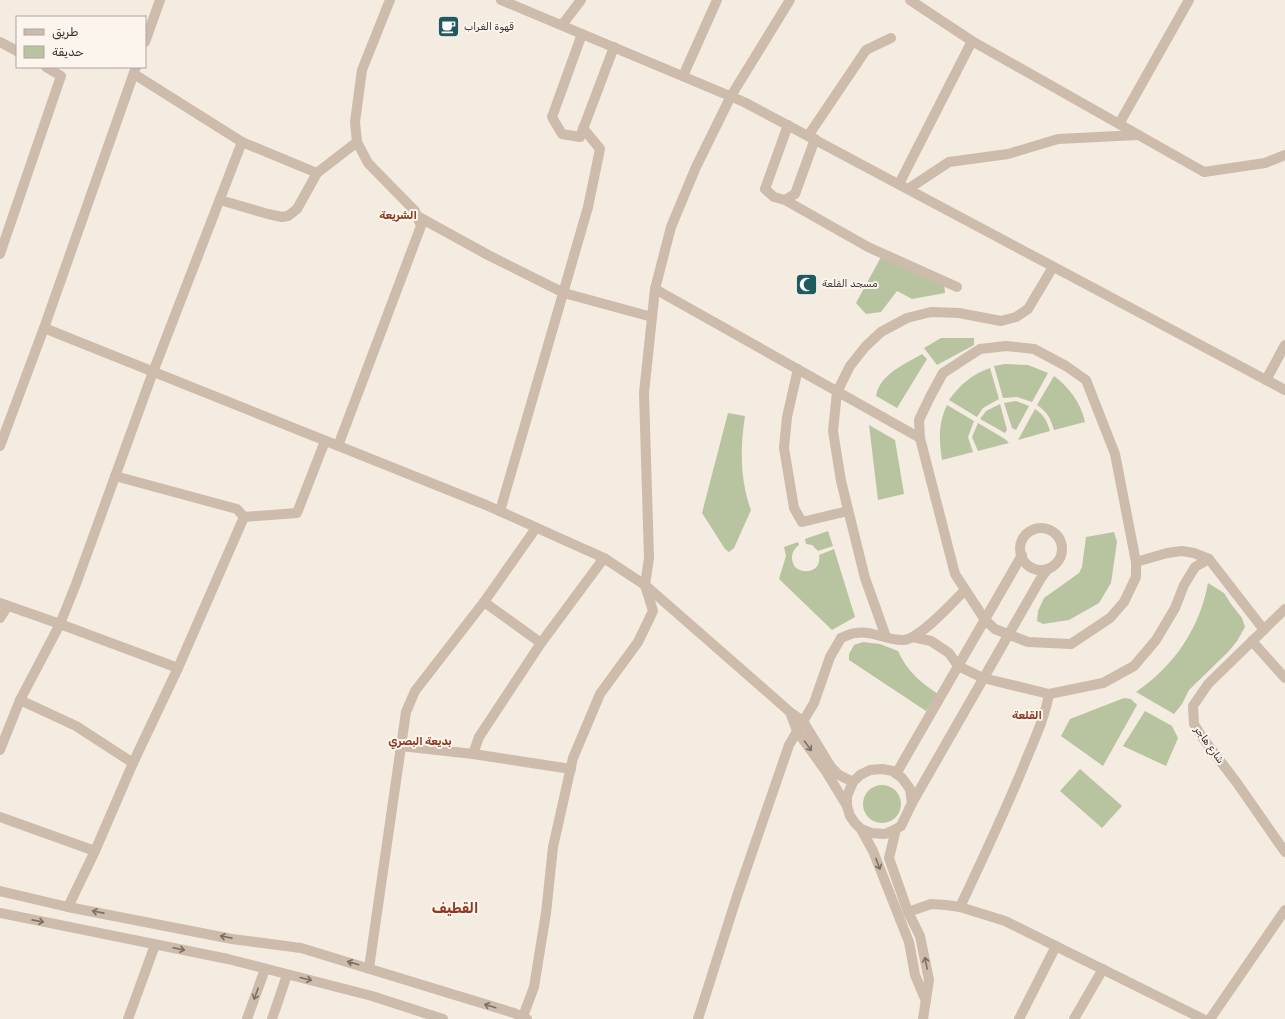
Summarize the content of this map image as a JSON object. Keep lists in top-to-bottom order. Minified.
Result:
{"streets":{"street":["شارع هاجر"]},"districts":["الشريعة","القلعة","بديعة البصري","القطيف"],"places":{"cafe":["قهوة الغراب"],"mosque":["مسجد القلعة"]},"legend":["طريق","حديقة"]}
